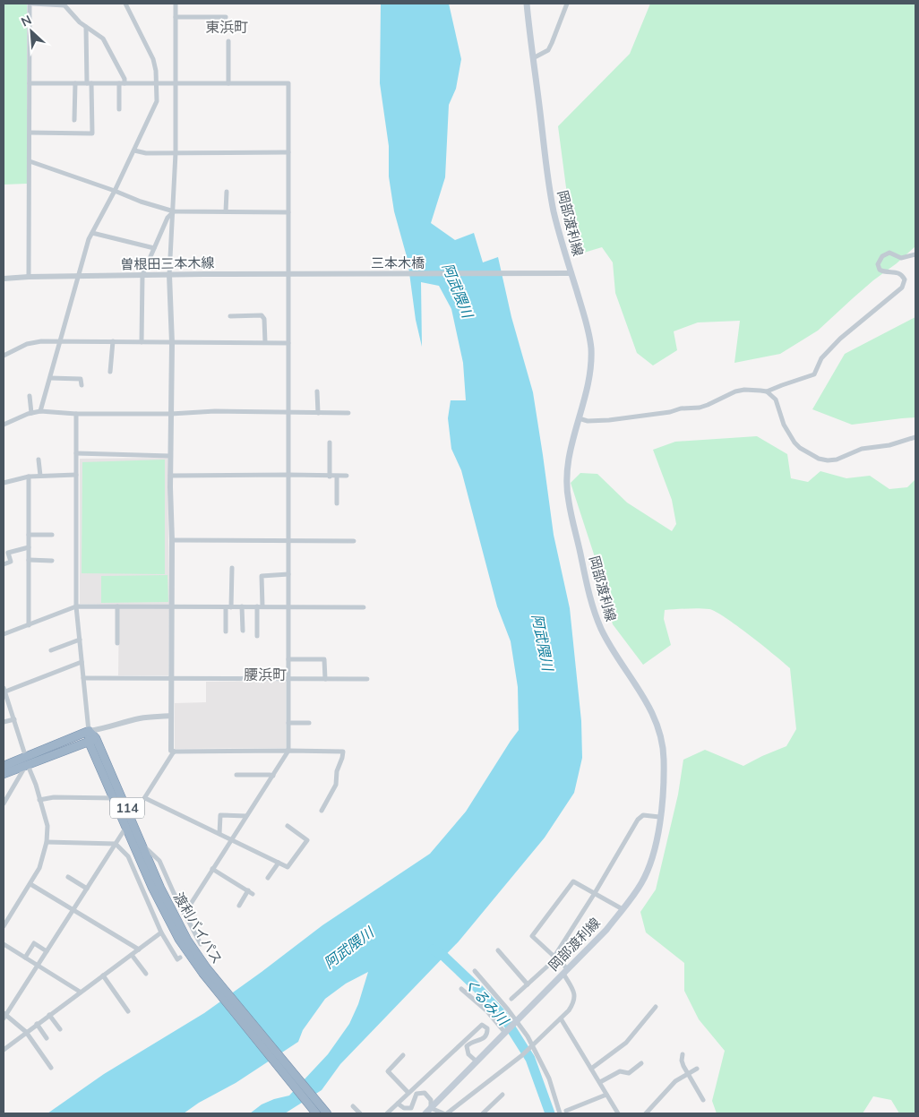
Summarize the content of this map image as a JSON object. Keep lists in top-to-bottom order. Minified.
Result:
{"streets":{"highway":["114","渡利バイパス"],"main road":["岡部渡利線"],"street":["三本木橋","曽根田三本木線"]},"crossings":[["岡部渡利線","三本木橋"],["三本木橋","曽根田三本木線"]],"districts":["東浜町","腰浜町"],"water":["阿武隈川","くるみ川"],"north":"top left"}
